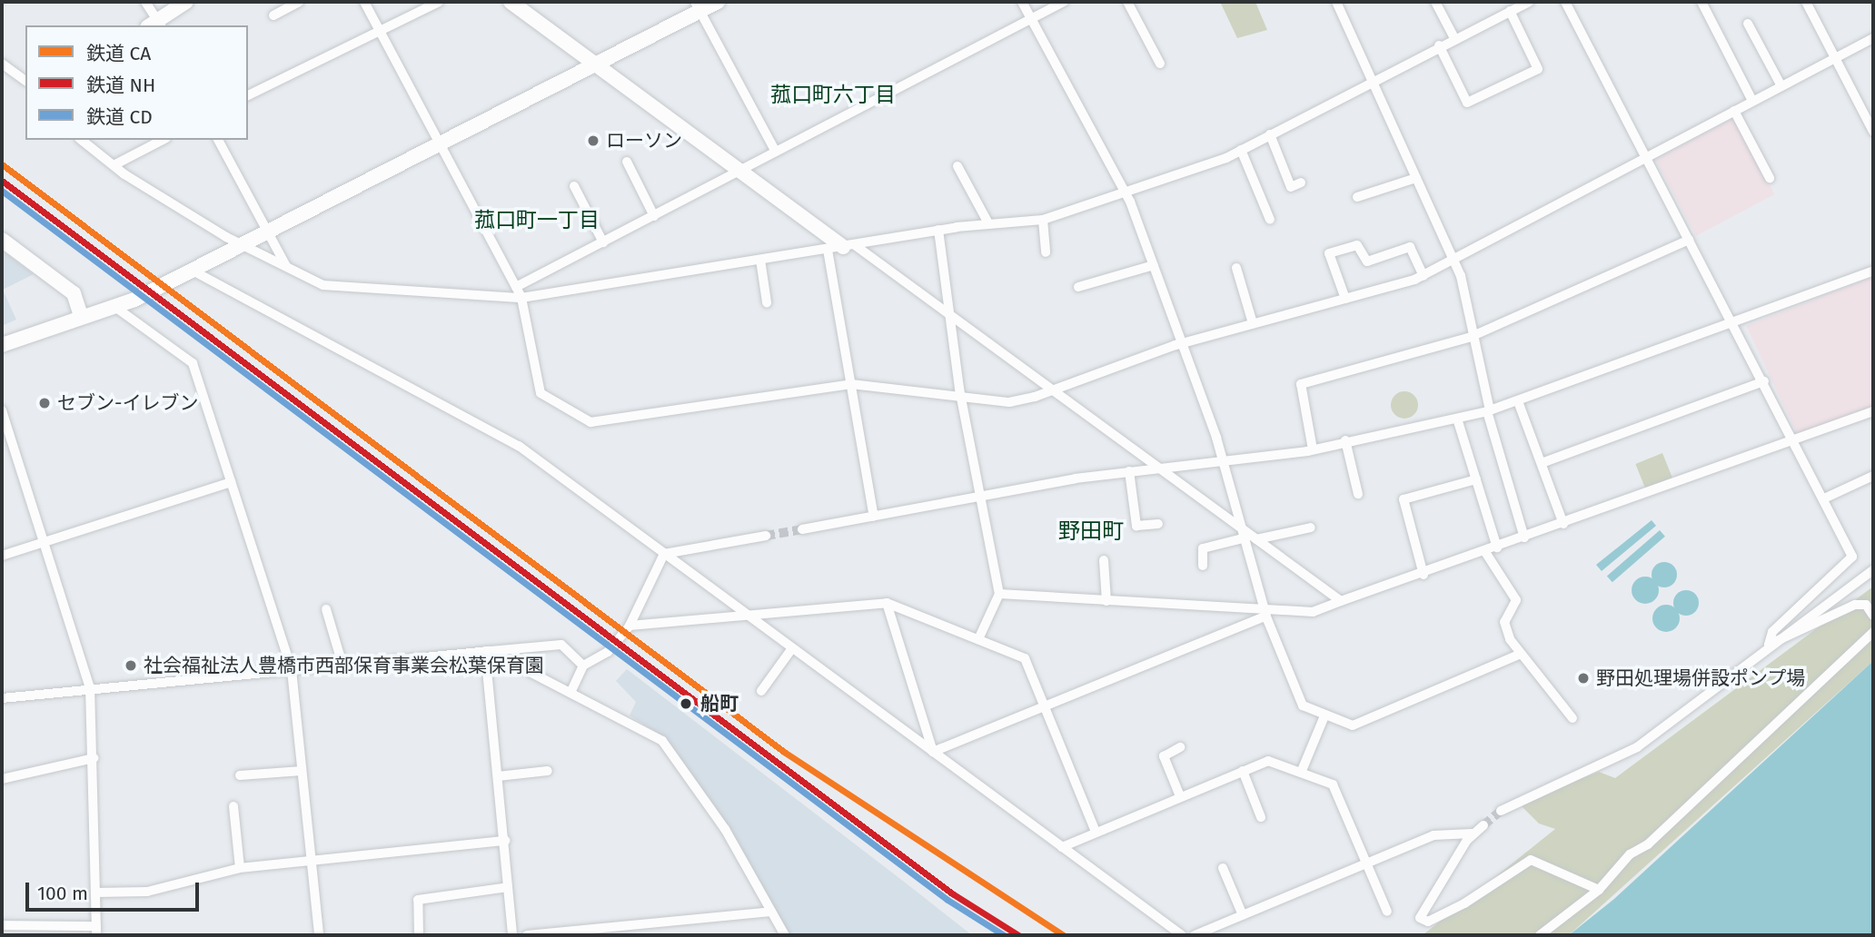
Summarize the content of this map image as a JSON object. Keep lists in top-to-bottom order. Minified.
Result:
{"districts":["菰口町六丁目","菰口町一丁目","野田町"],"places":["ローソン","セブン-イレブン","社会福祉法人豊橋市西部保育事業会松葉保育園","野田処理場併設ポンプ場","船町"],"lines":["rail line CA","rail line NH","rail line CD"],"legend":["鉄道 CA","鉄道 NH","鉄道 CD"],"scale_bar":"100 m"}
